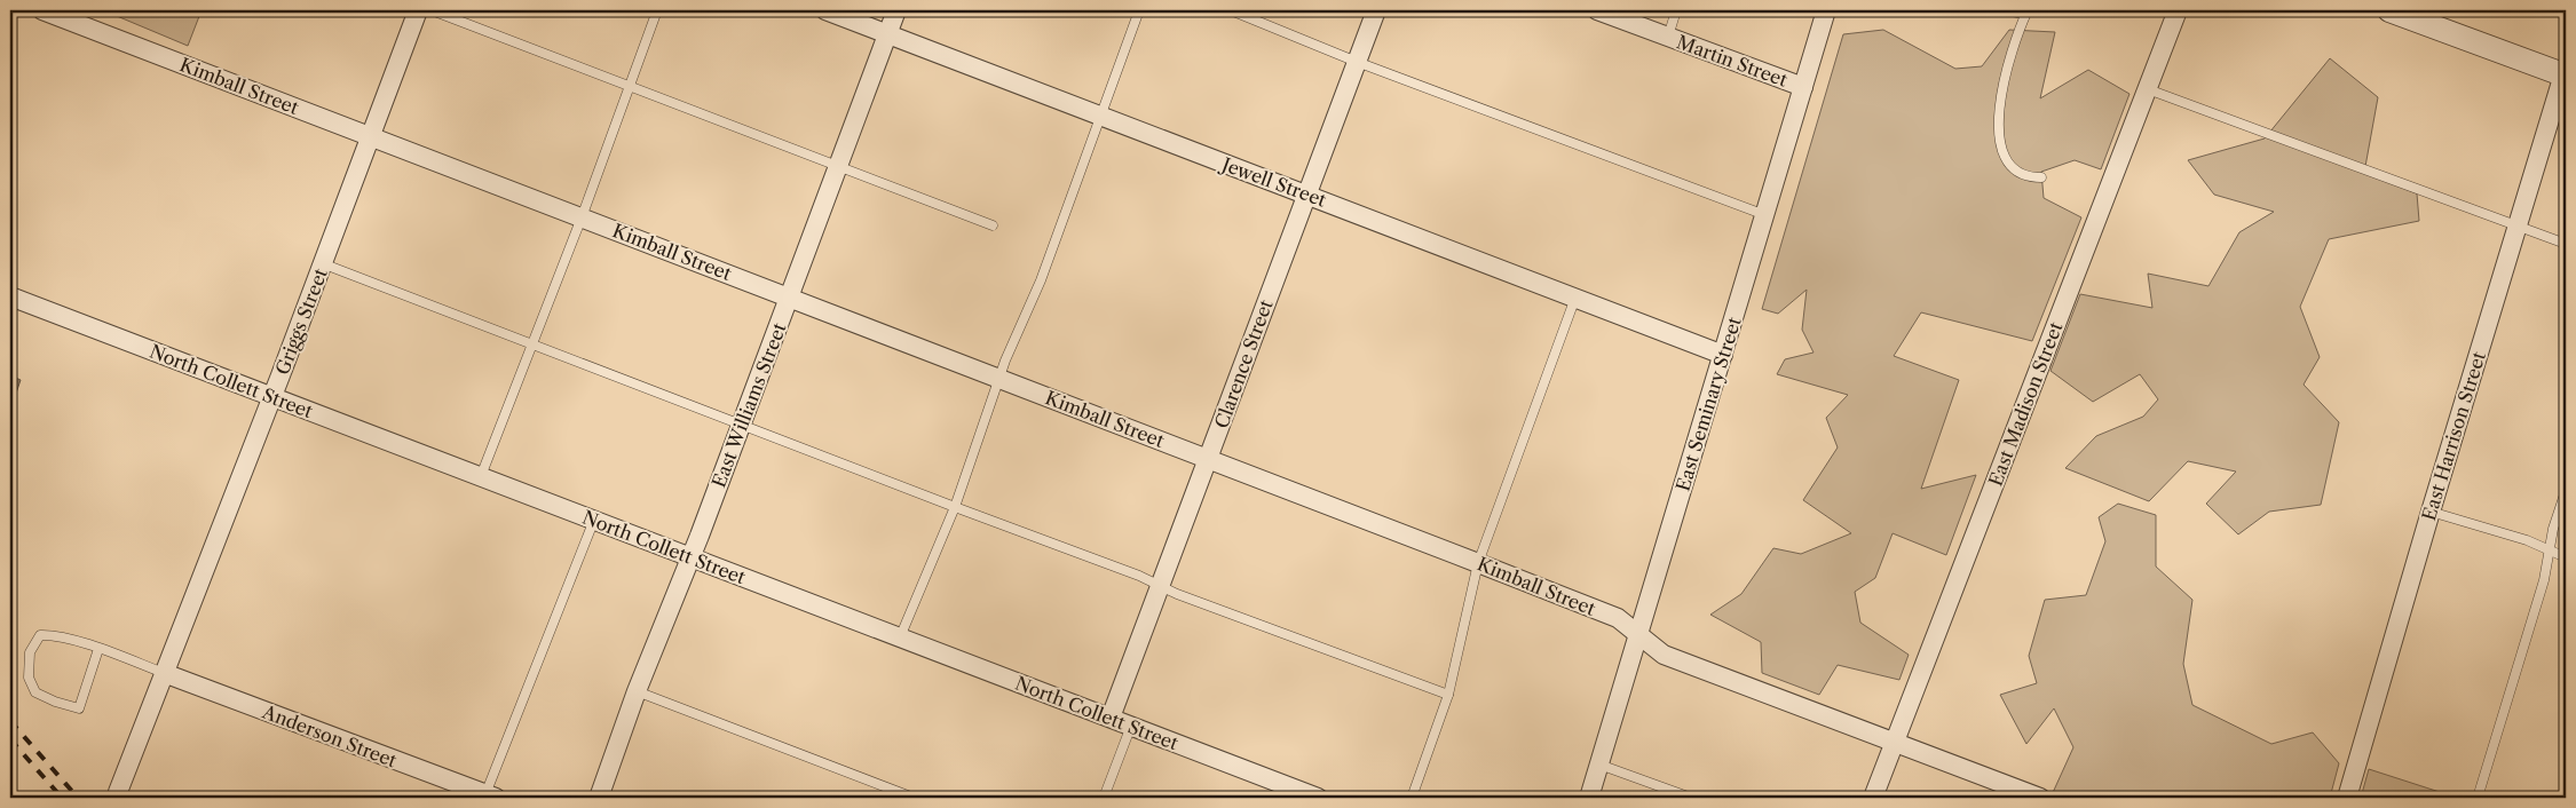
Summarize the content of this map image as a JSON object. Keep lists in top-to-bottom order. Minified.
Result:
{"streets":{"street":["Martin Street","Kimball Street","Jewell Street","Griggs Street","Clarence Street","North Collett Street","East Seminary Street","East Madison Street","East Williams Street","East Harrison Street","Anderson Street"]},"crossings":[["Martin Street","East Seminary Street"],["Kimball Street","Griggs Street"],["Kimball Street","Clarence Street"],["Kimball Street","East Seminary Street"],["Kimball Street","East Madison Street"],["Kimball Street","East Williams Street"],["Jewell Street","Clarence Street"],["Jewell Street","East Seminary Street"],["Jewell Street","East Williams Street"],["Griggs Street","North Collett Street"],["Griggs Street","Anderson Street"],["Clarence Street","North Collett Street"],["North Collett Street","East Williams Street"]]}
